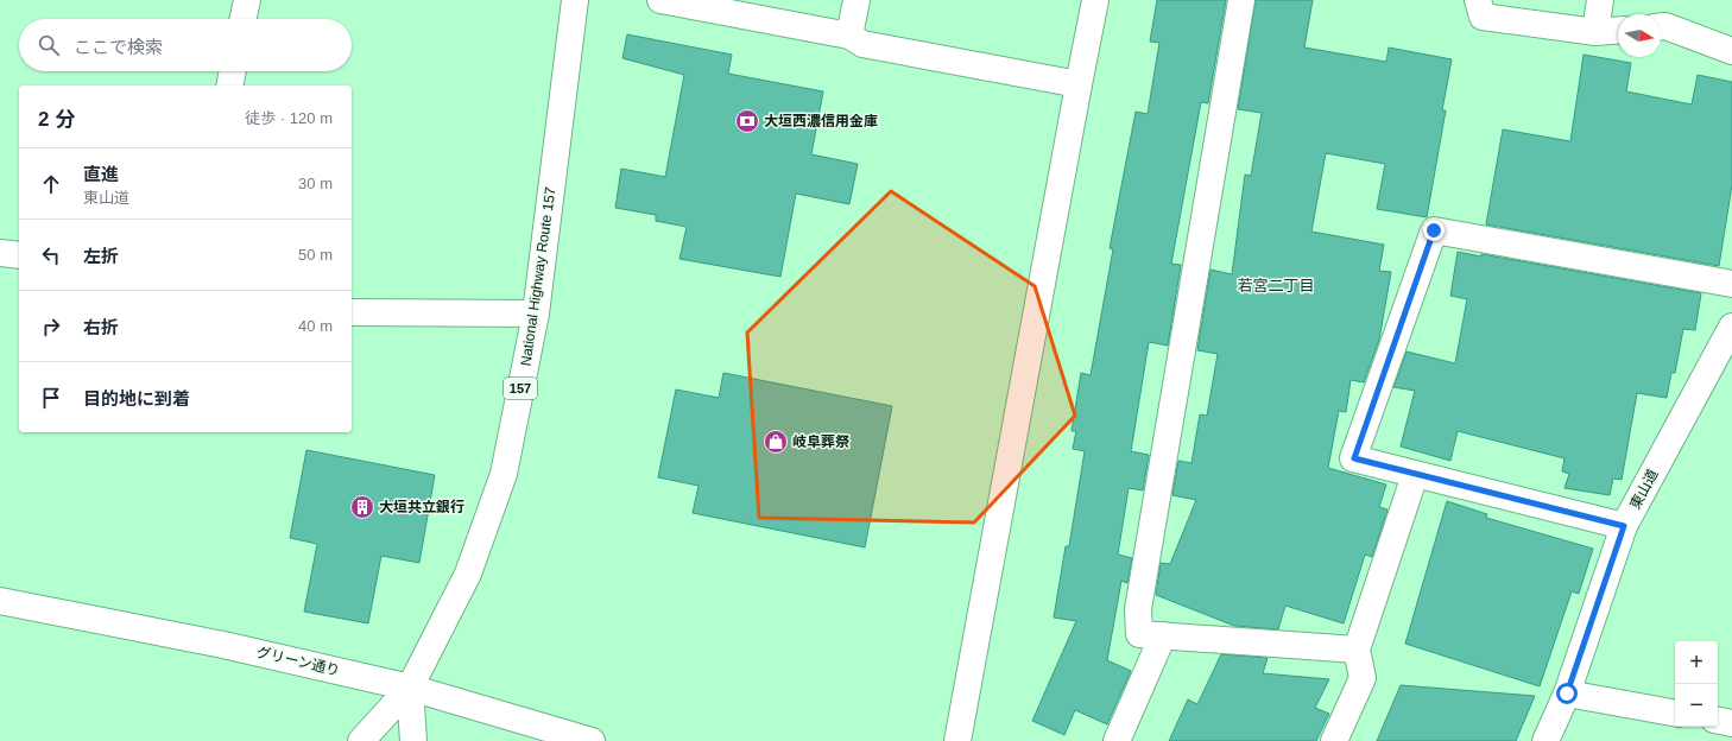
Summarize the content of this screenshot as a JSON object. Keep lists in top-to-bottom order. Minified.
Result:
{"streets":{"main road":["National Highway Route 157","157","東山道","グリーン通り"]},"crossings":[["National Highway Route 157","グリーン通り"]],"districts":["若宮二丁目"],"places":{"bank":["大垣西濃信用金庫"],"shop":["岐阜葬祭"],"building":["大垣共立銀行"]},"north":"right","page":{"search":"ここで検索","heading":["2 分","徒歩 · 120 m"],"list":[["直進","東山道","30 m"],["左折","50 m"],["右折","40 m"],"目的地に到着"],"map_buttons":["+","−"]}}
